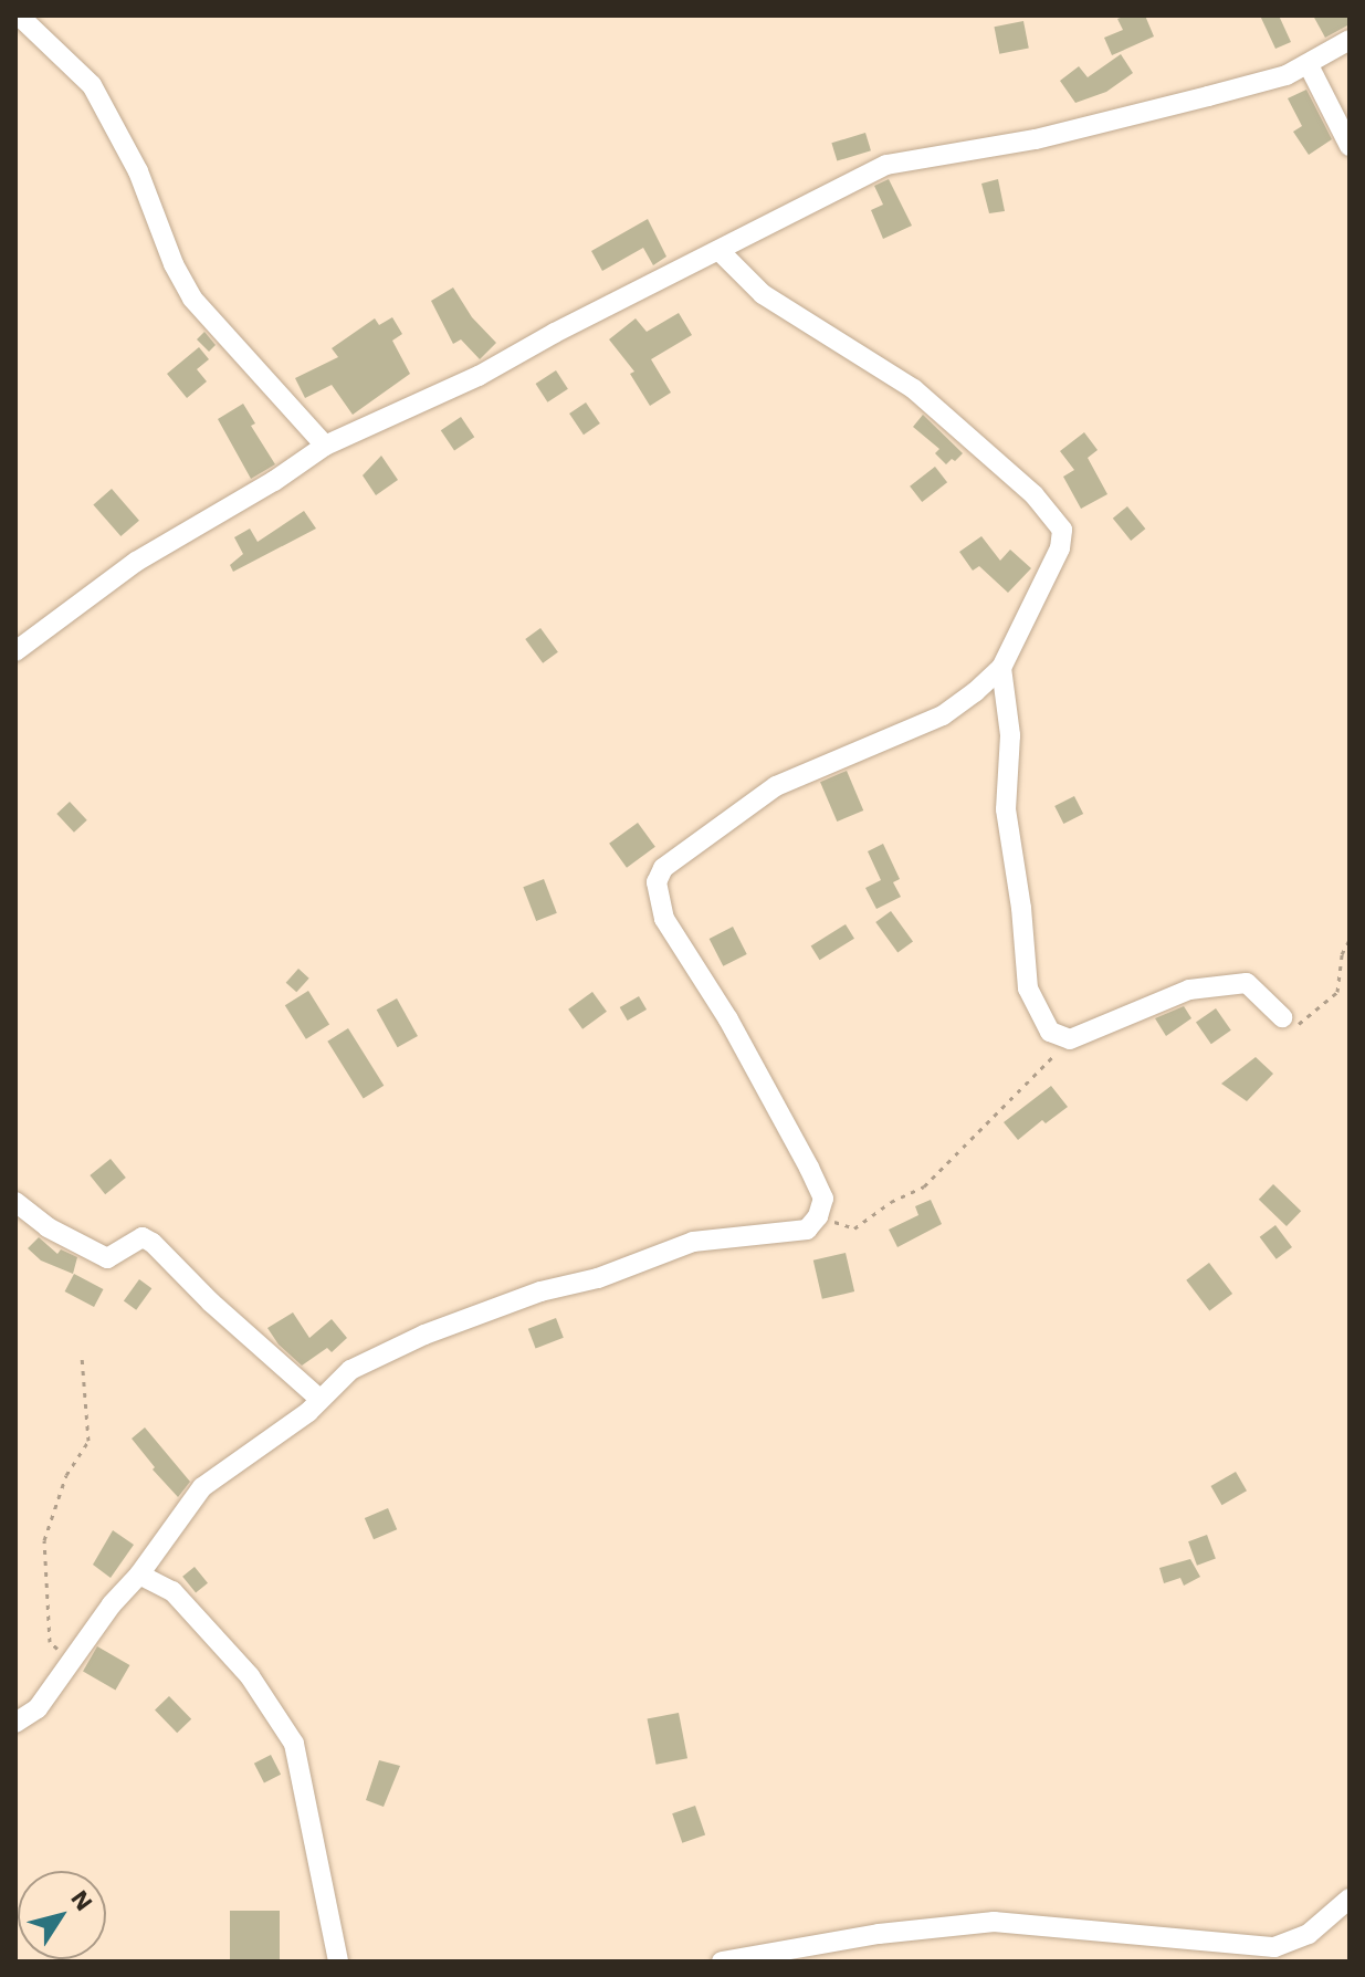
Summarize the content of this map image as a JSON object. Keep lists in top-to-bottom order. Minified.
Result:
{"north":"top right"}
